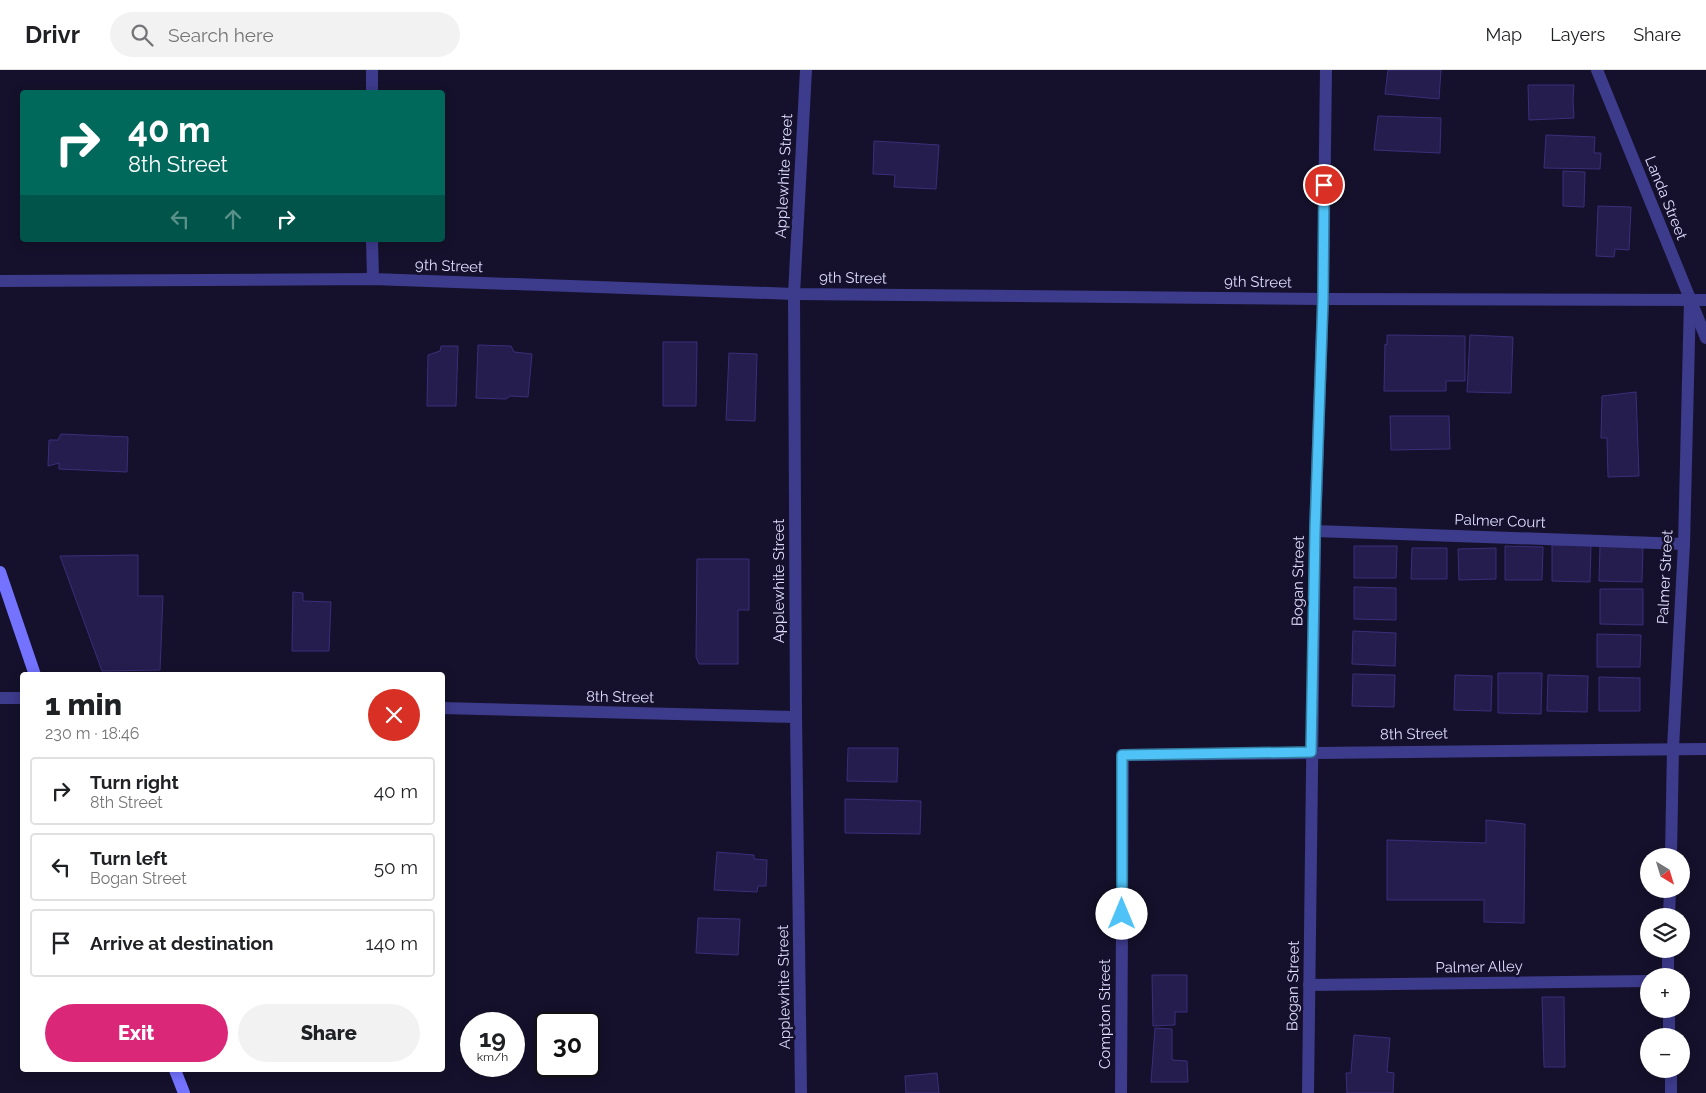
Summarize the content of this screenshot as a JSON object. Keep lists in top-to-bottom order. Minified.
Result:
{"streets":{"street":["Applewhite Street","Landa Street","9th Street","Palmer Court","Palmer Street","Bogan Street","8th Street","Palmer Alley","Compton Street"]},"crossings":[["Applewhite Street","9th Street"],["Applewhite Street","8th Street"],["Landa Street","9th Street"],["Landa Street","Palmer Street"],["9th Street","Palmer Street"],["9th Street","Bogan Street"],["Palmer Court","Palmer Street"],["Palmer Court","Bogan Street"],["Palmer Street","8th Street"],["Bogan Street","8th Street"],["Bogan Street","Palmer Alley"],["8th Street","Compton Street"]],"north":"bottom right","page":{"header":"Drivr","search":"Search here","nav":["Map","Layers","Share"],"turn":["40 m","8th Street"],"heading":["1 min","230 m · 18:46"],"list":[{"name":"Turn right","note":"8th Street","value":"40 m"},{"name":"Turn left","note":"Bogan Street","value":"50 m"},{"name":"Arrive at destination","value":"140 m"}],"map_buttons":["+","−"],"buttons":["Exit","Share"],"speed":"19 km/h","limit":"30"}}
